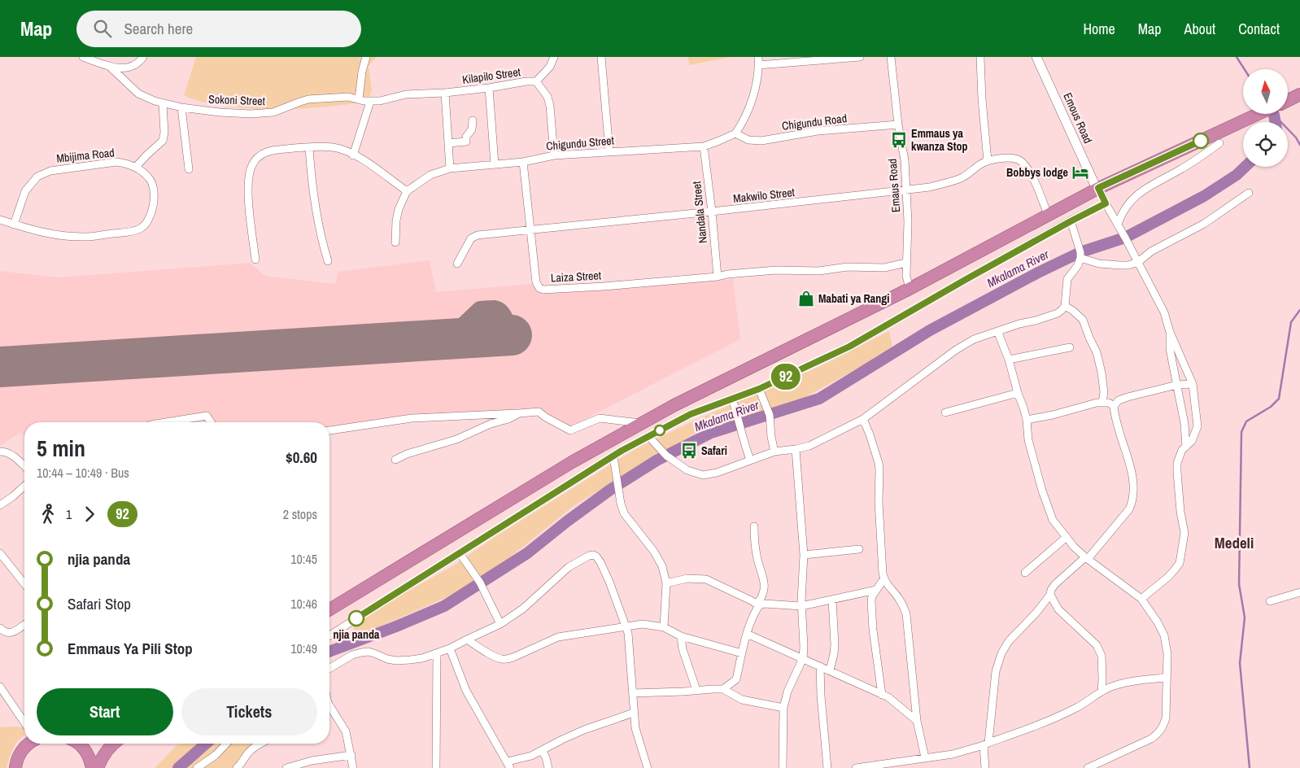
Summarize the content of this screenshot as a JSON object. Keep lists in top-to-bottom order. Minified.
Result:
{"streets":{"street":["Kilapilo Street","Sokoni Street","Emous Road","Chigundu Road","Chigundu Street","Mbijima Road","Emaus Road","Makwilo Street","Nandala Street","Laiza Street"]},"crossings":[["Kilapilo Street","Sokoni Street"],["Kilapilo Street","Chigundu Street"],["Chigundu Road","Chigundu Street"],["Chigundu Road","Emaus Road"],["Chigundu Street","Nandala Street"],["Chigundu Street","Laiza Street"],["Emaus Road","Makwilo Street"],["Emaus Road","Laiza Street"],["Makwilo Street","Nandala Street"],["Makwilo Street","Laiza Street"],["Nandala Street","Laiza Street"]],"districts":["Medeli"],"water":["Mkalama River"],"places":{"bus stop":["Emmaus ya kwanza Stop","Safari"],"hotel":["Bobbys lodge"],"shop":["Mabati ya Rangi"],"other":["njia panda"]},"lines":["bus line 92"],"north":"top","page":{"header":"Map","search":"Search here","nav":["Home","Map","About","Contact"],"on_map":"92","heading":["5 min","10:44 – 10:49 · Bus","$0.60"],"legs":["1","92","2 stops"],"list":[{"name":"njia panda","value":"10:45"},{"name":"Safari Stop","value":"10:46"},{"name":"Emmaus Ya Pili Stop","value":"10:49"}],"buttons":["Start","Tickets"]}}
